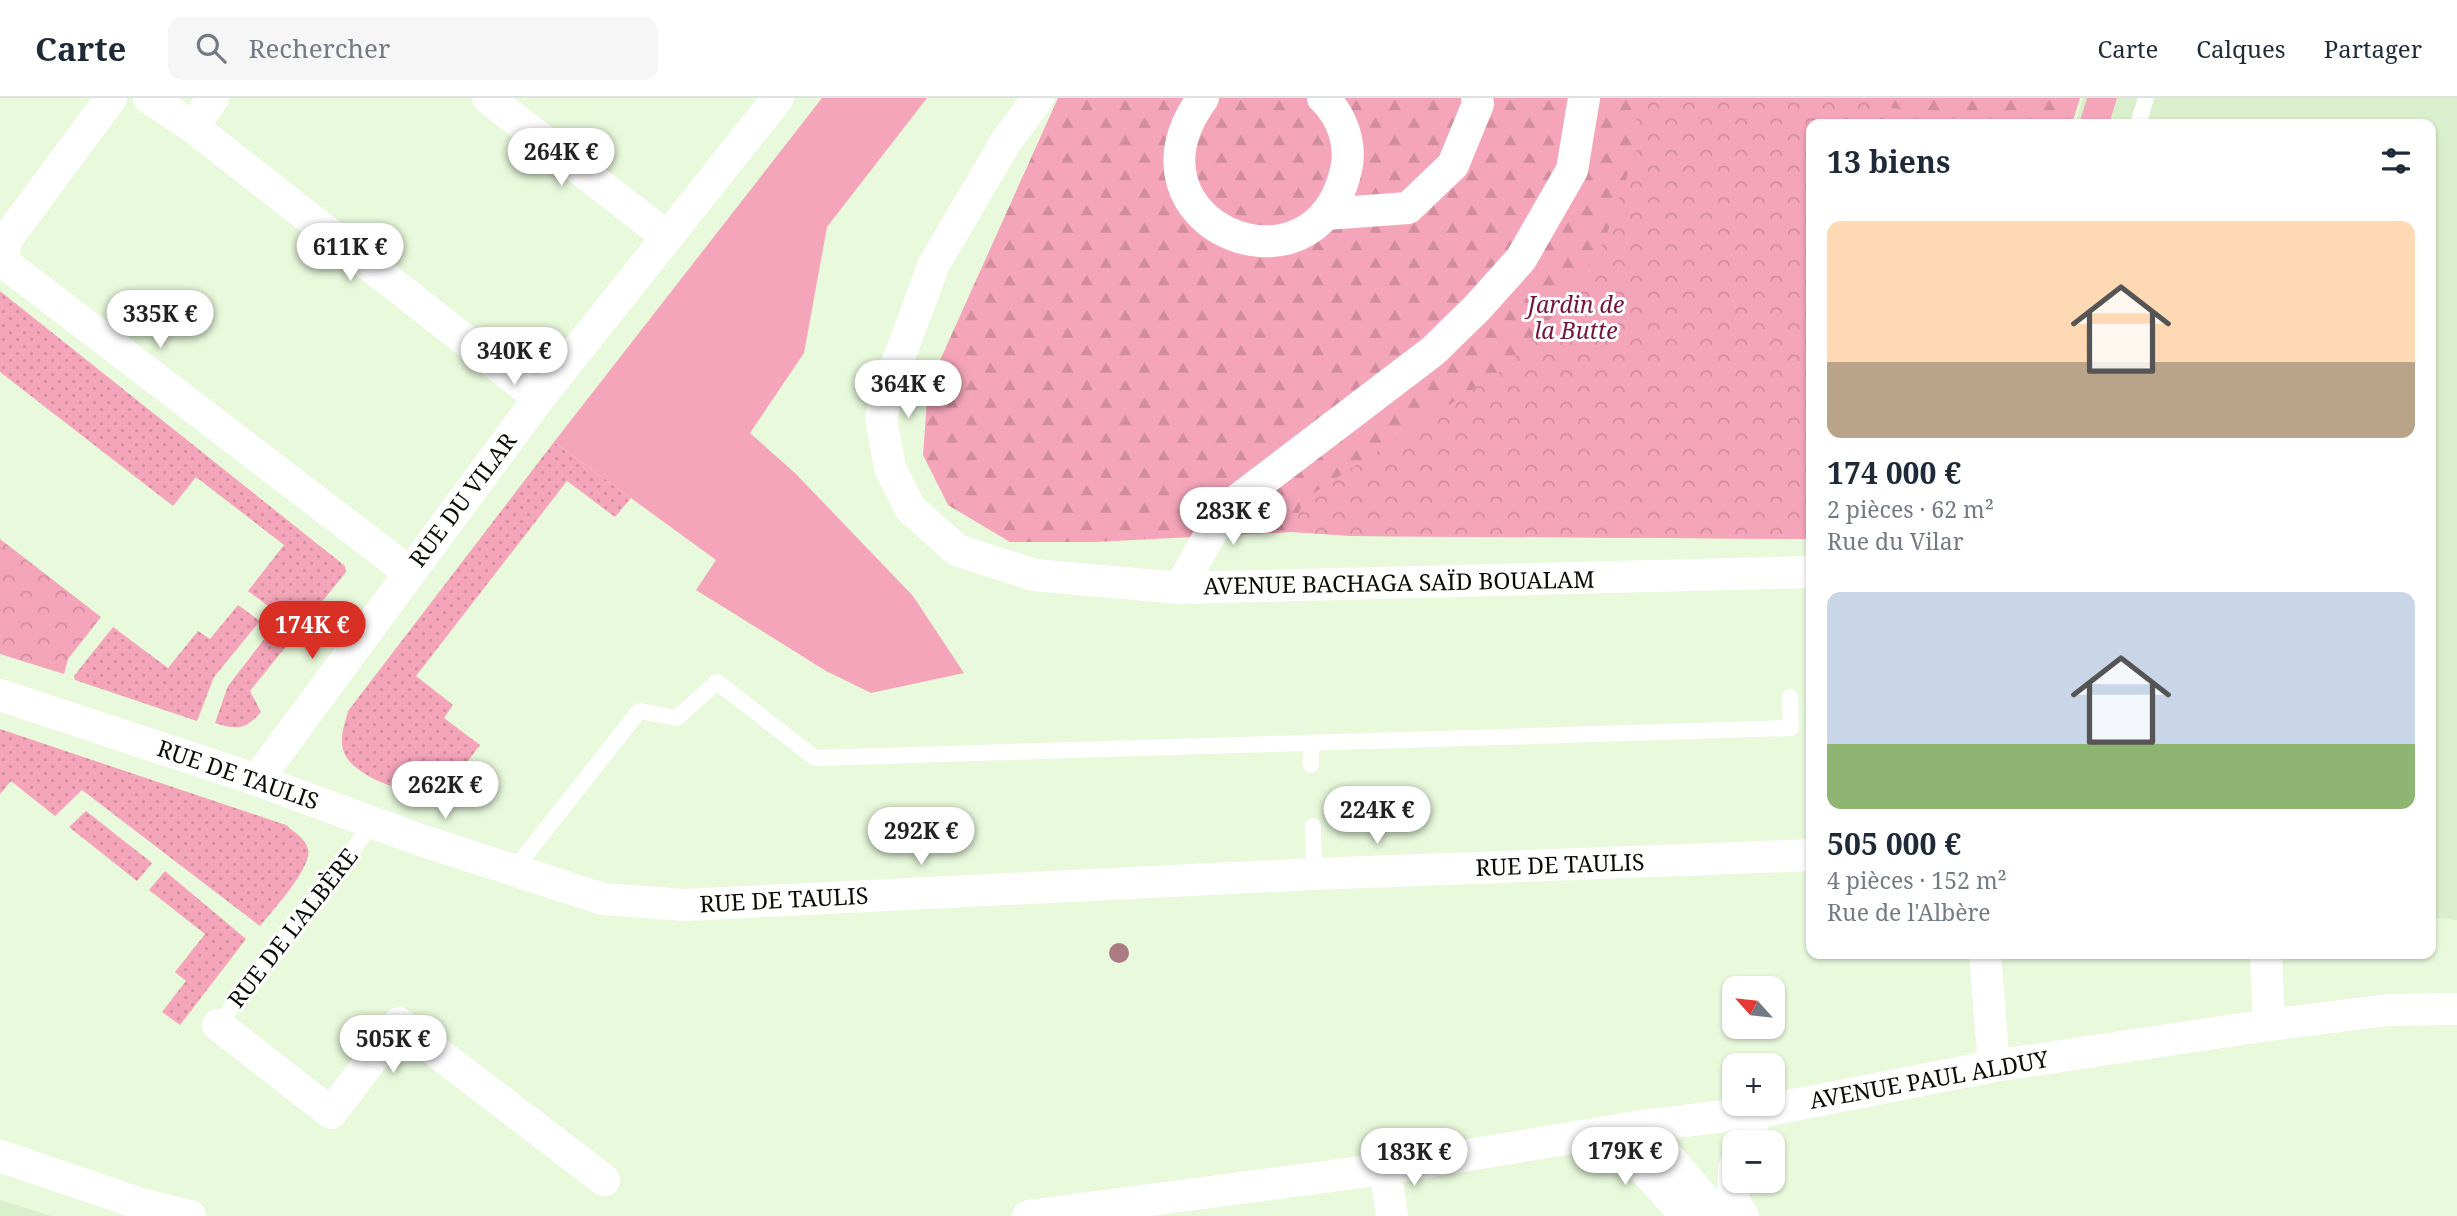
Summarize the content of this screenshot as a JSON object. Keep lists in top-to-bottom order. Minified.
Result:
{"streets":{"street":["RUE DU VILAR","AVENUE BACHAGA SAÏD BOUALAM","RUE DE TAULIS","RUE DE L'ALBÈRE","AVENUE PAUL ALDUY"]},"crossings":[["RUE DU VILAR","RUE DE TAULIS"],["RUE DE TAULIS","RUE DE L'ALBÈRE"]],"parks":["Jardin de la Butte"],"north":"top left","page":{"header":"Carte","search":"Rechercher","nav":["Carte","Calques","Partager"],"heading":"13 biens","price":["264K €","611K €","335K €","340K €","364K €","283K €","174K €","262K €","224K €","292K €","505K €","179K €","183K €"],"list":[{"name":"174 000 €","note":"2 pièces · 62 m² · Rue du Vilar"},{"name":"505 000 €","note":"4 pièces · 152 m² · Rue de l'Albère"}],"map_buttons":["+","−"]}}
